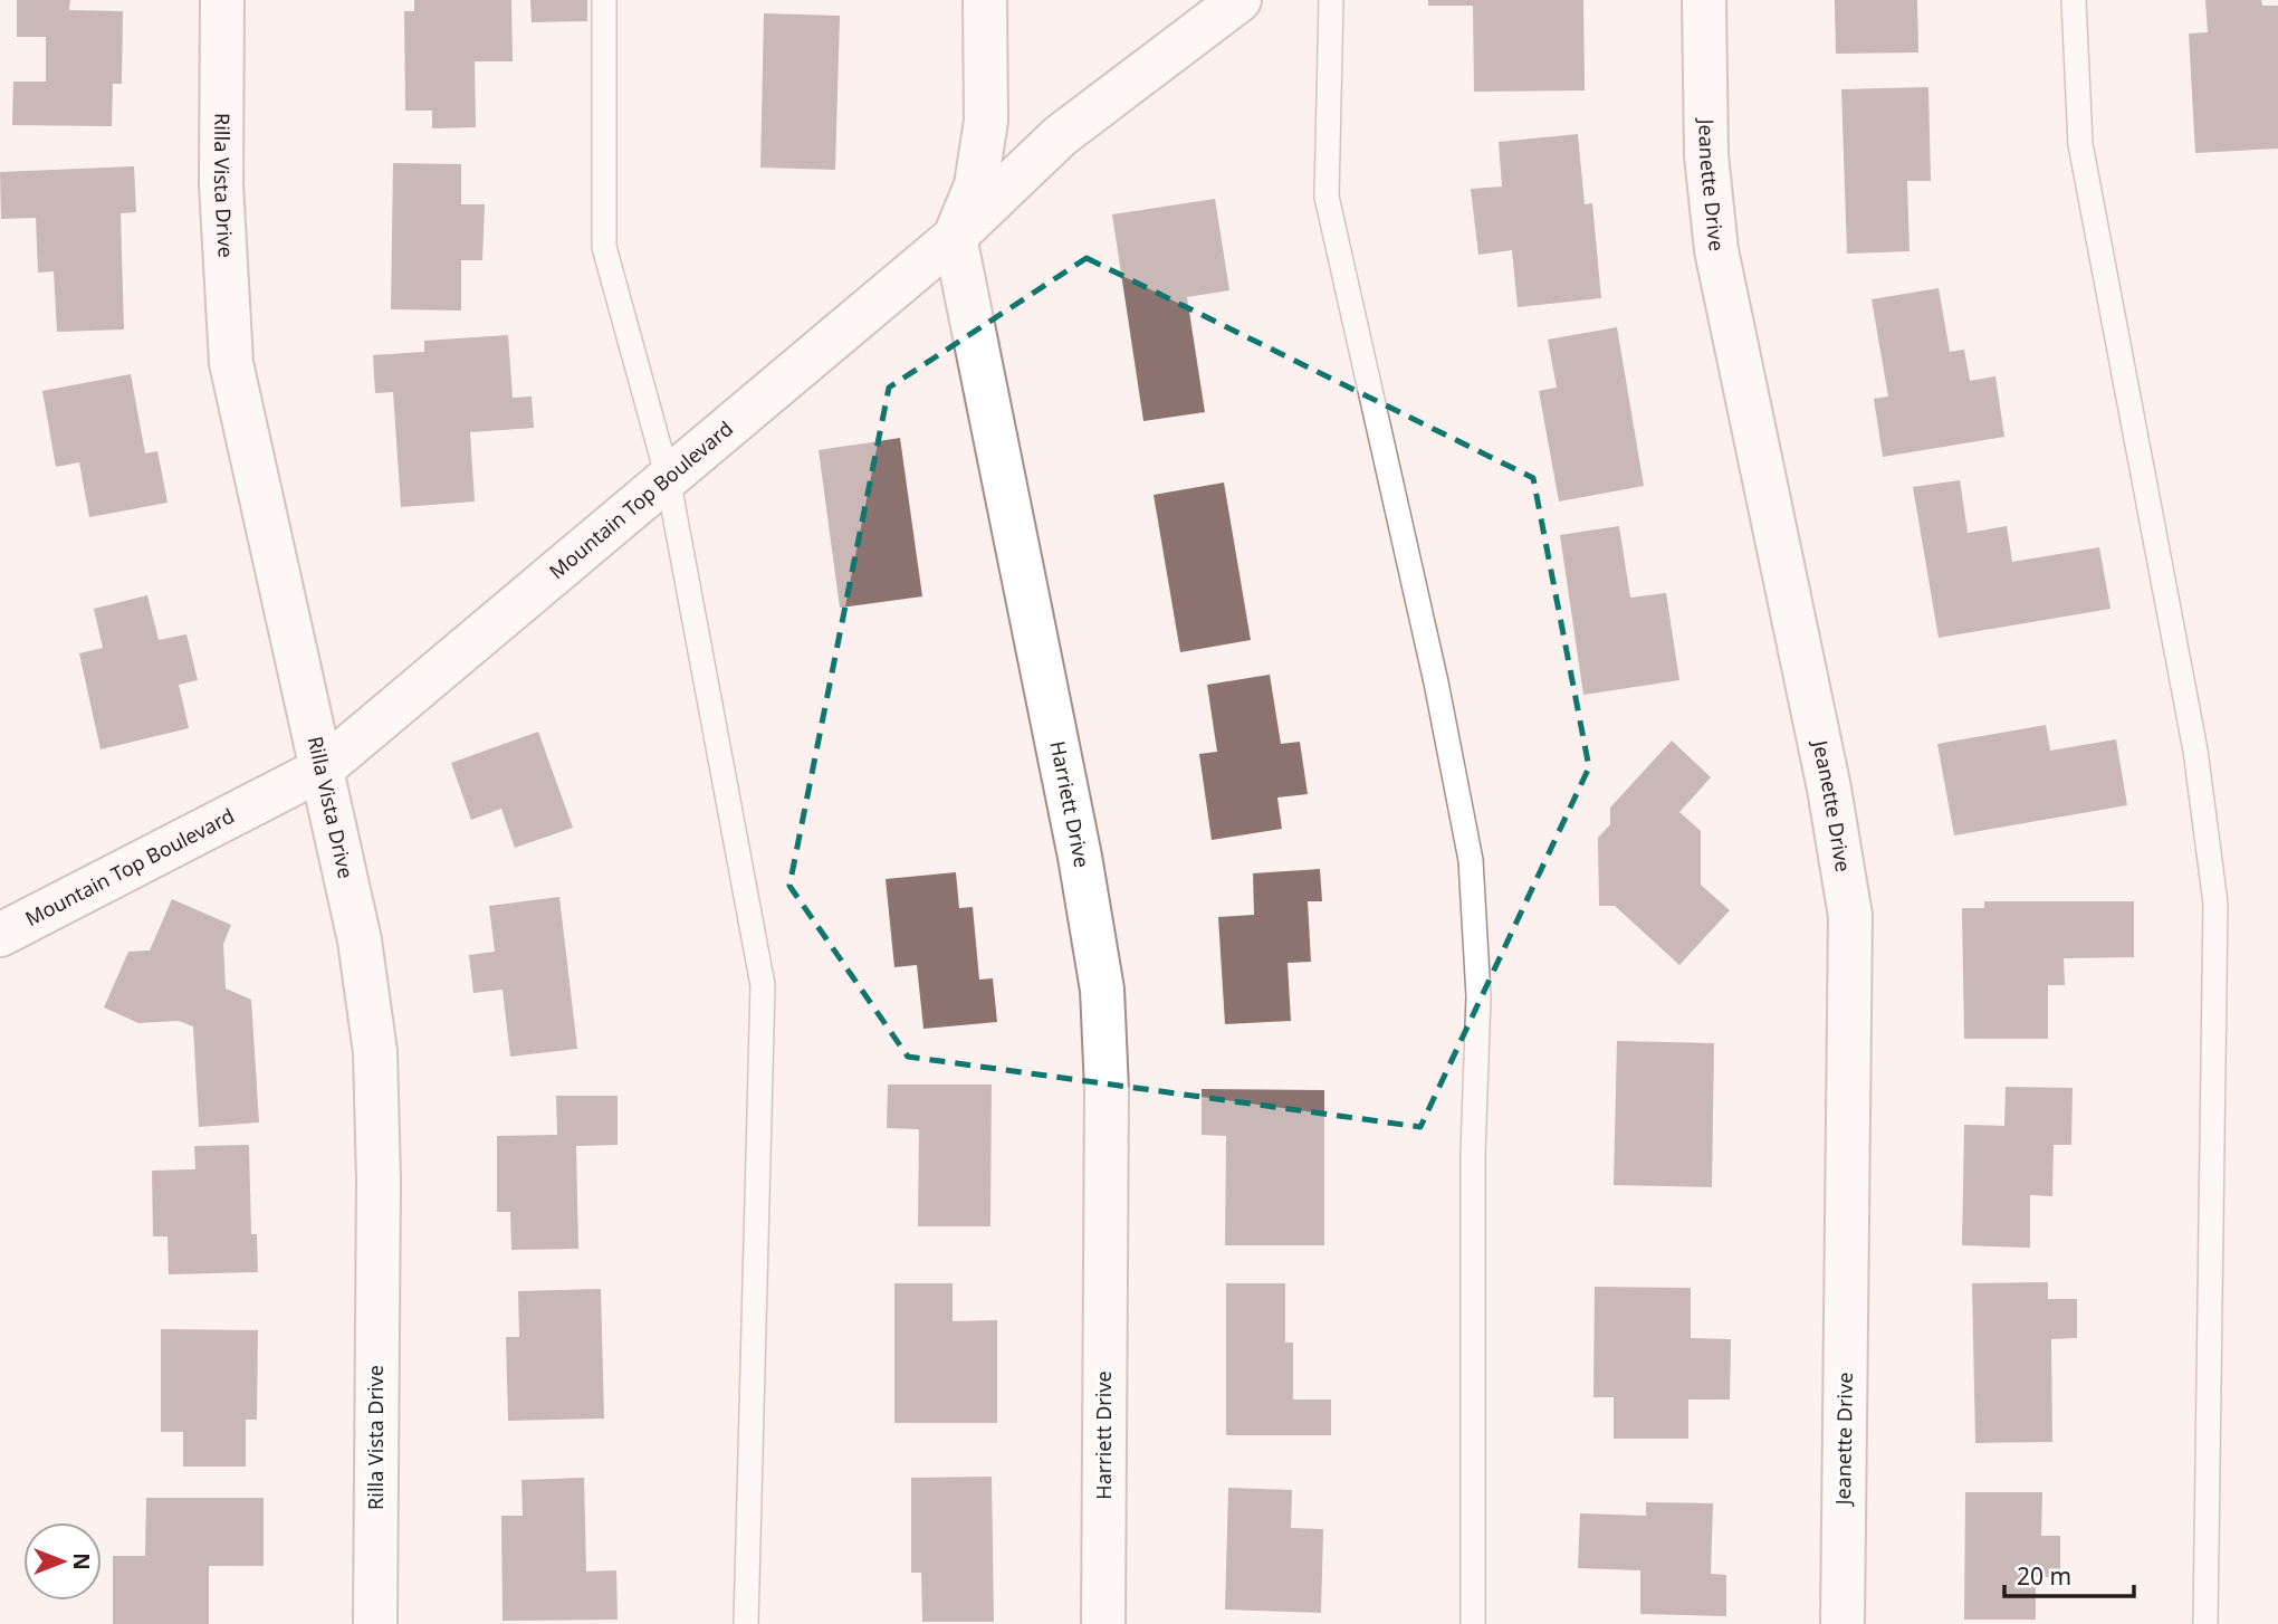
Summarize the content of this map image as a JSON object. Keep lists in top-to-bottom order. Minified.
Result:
{"streets":{"street":["Jeanette Drive","Rilla Vista Drive","Mountain Top Boulevard","Harriett Drive"]},"crossings":[["Rilla Vista Drive","Mountain Top Boulevard"],["Mountain Top Boulevard","Harriett Drive"]],"scale_bar":"20 m","north":"right"}
